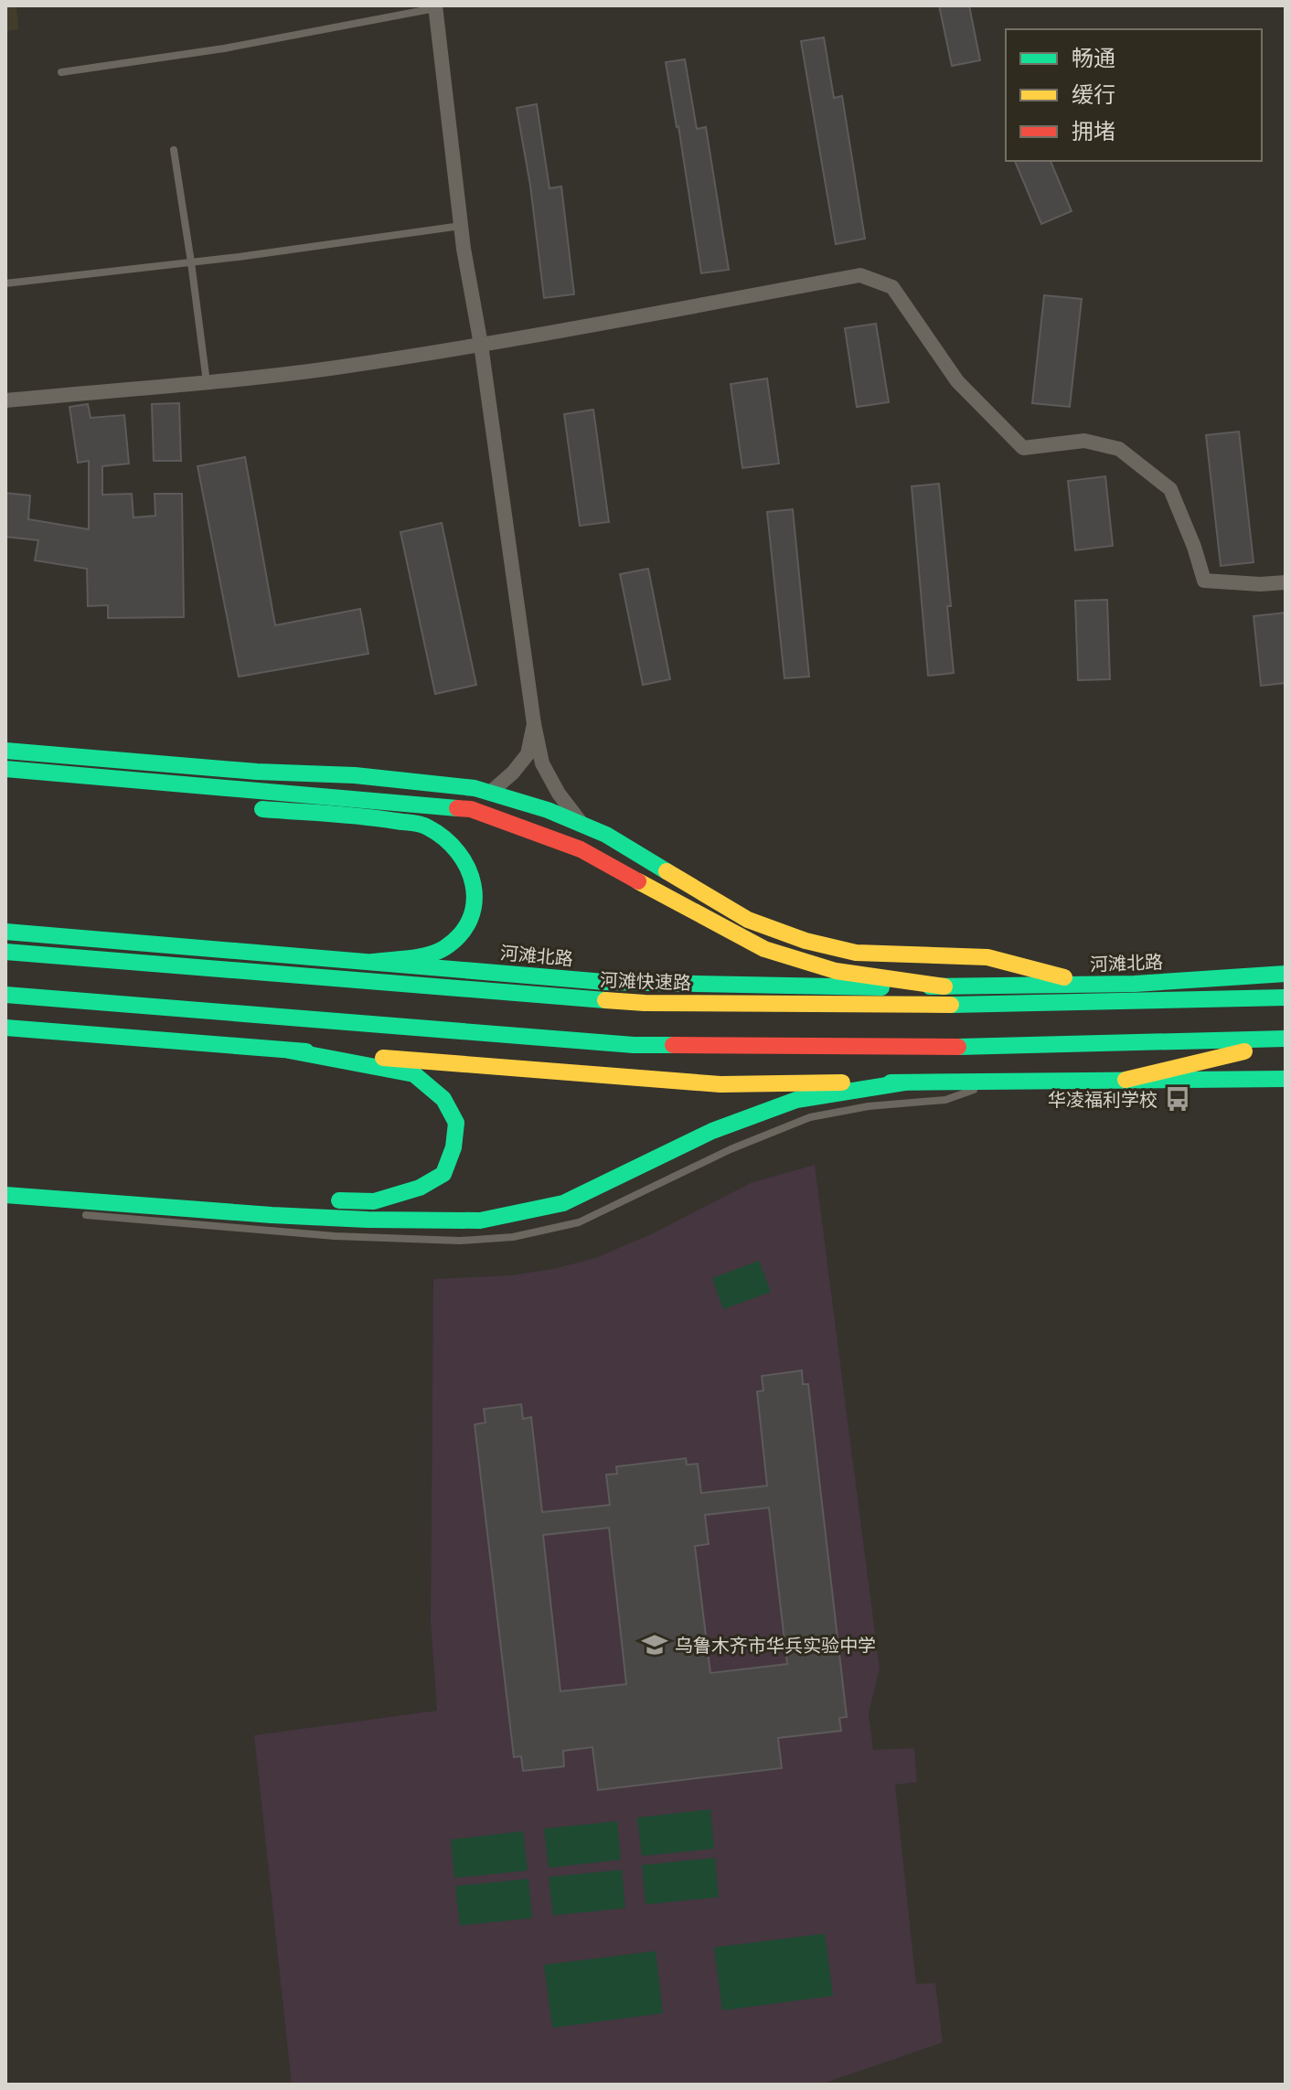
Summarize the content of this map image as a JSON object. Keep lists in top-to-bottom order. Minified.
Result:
{"streets":{"main road":["河滩北路","河滩快速路"]},"places":{"bus stop":["华凌福利学校"],"school or university":["乌鲁木齐市华兵实验中学"]},"legend":["畅通","缓行","拥堵"]}
